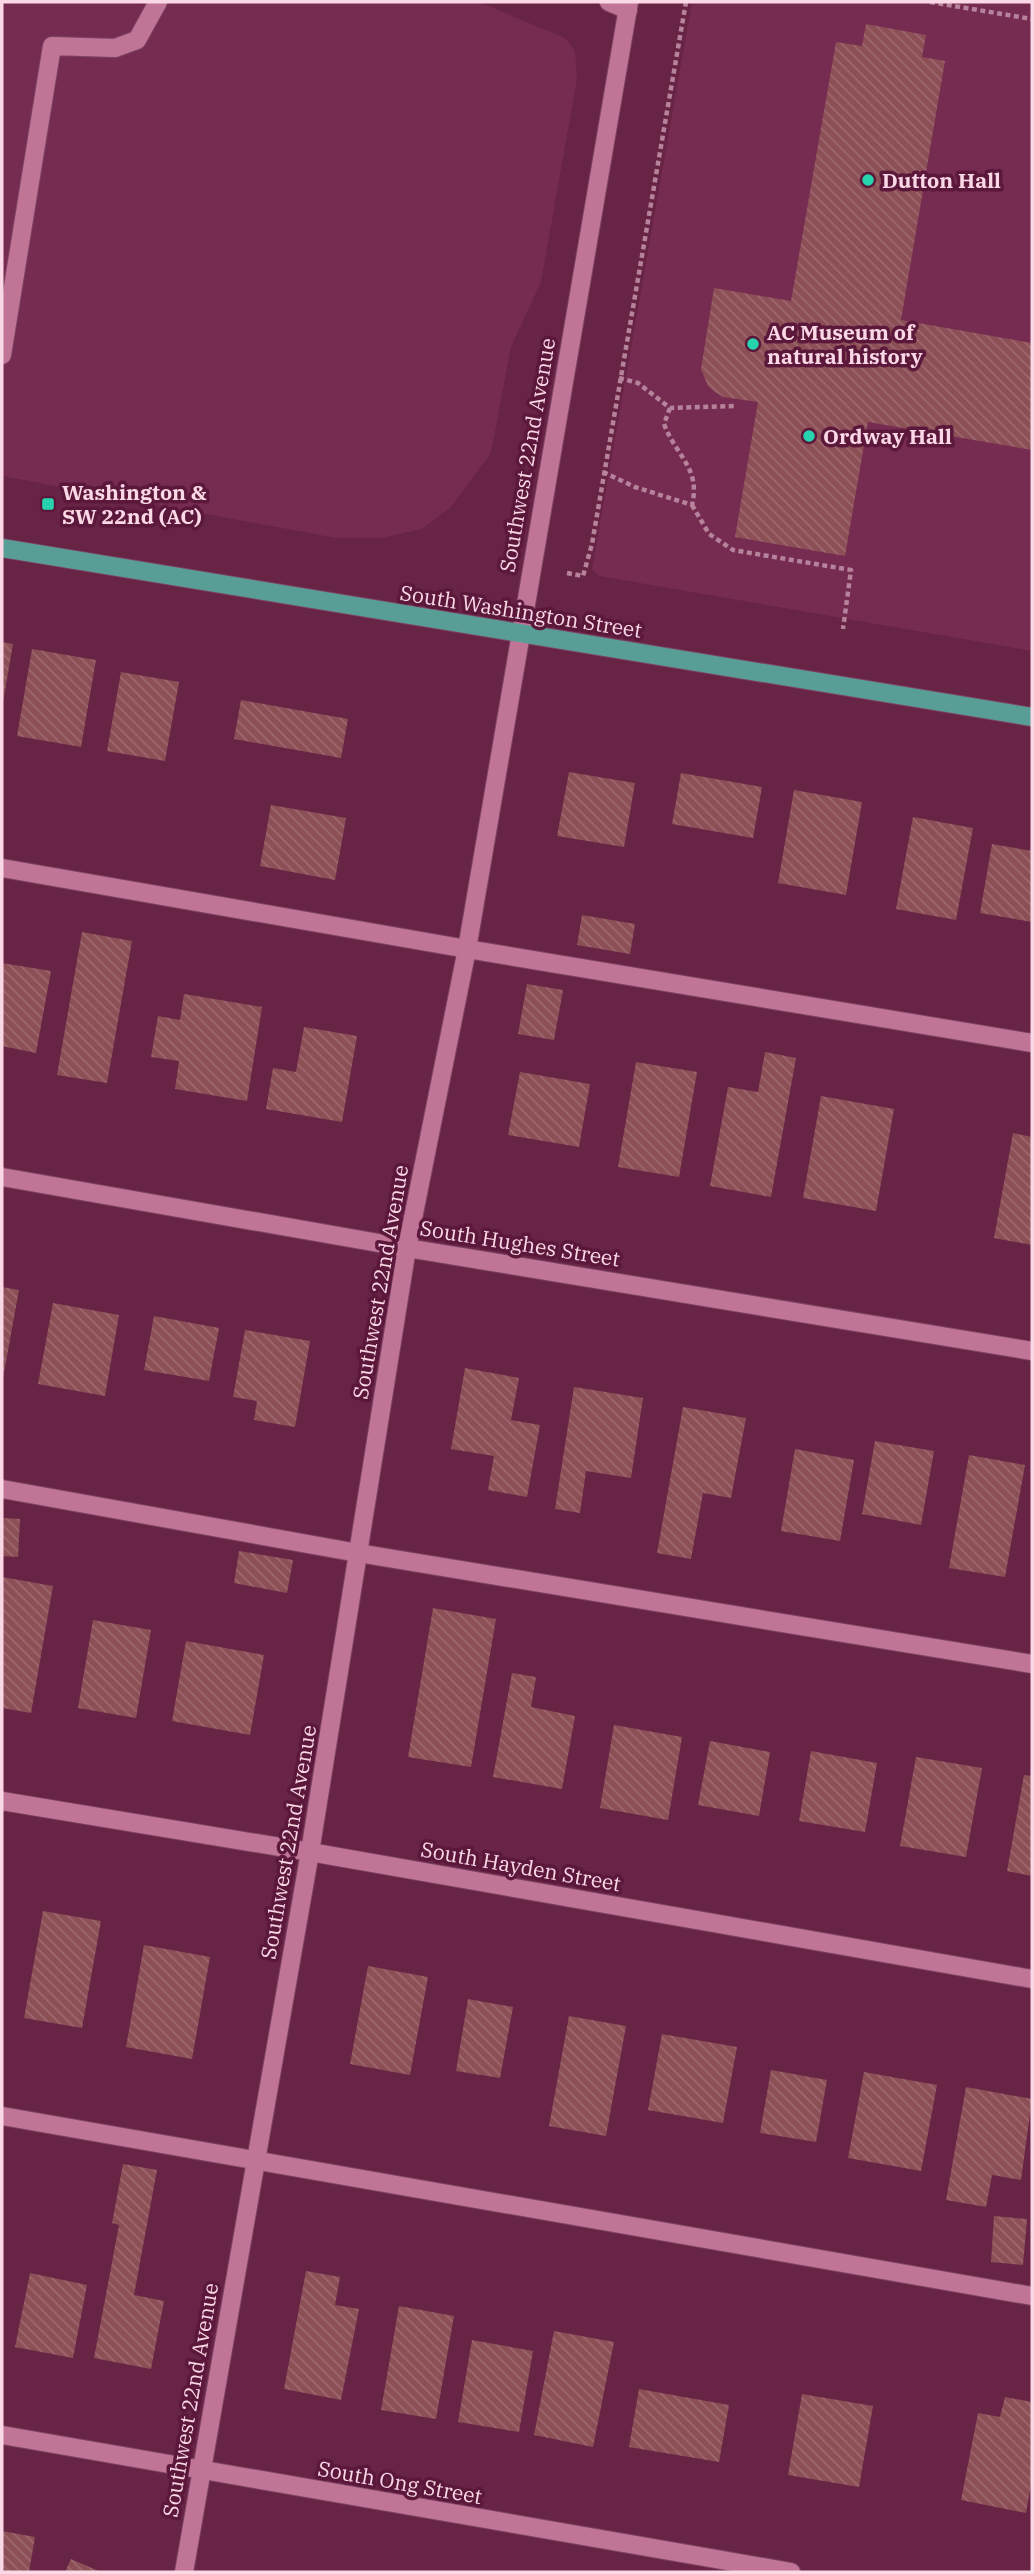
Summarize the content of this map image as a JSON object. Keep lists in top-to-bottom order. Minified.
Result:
{"streets":{"main road":["South Washington Street"],"street":["Southwest 22nd Avenue","South Hughes Street","South Hayden Street","South Ong Street"]},"crossings":[["Southwest 22nd Avenue","South Washington Street"],["Southwest 22nd Avenue","South Hughes Street"],["Southwest 22nd Avenue","South Hayden Street"],["Southwest 22nd Avenue","South Ong Street"]],"places":{"other":["Dutton Hall","AC Museum of natural history","Ordway Hall"],"transit":["Washington & SW 22nd (AC)"]}}
